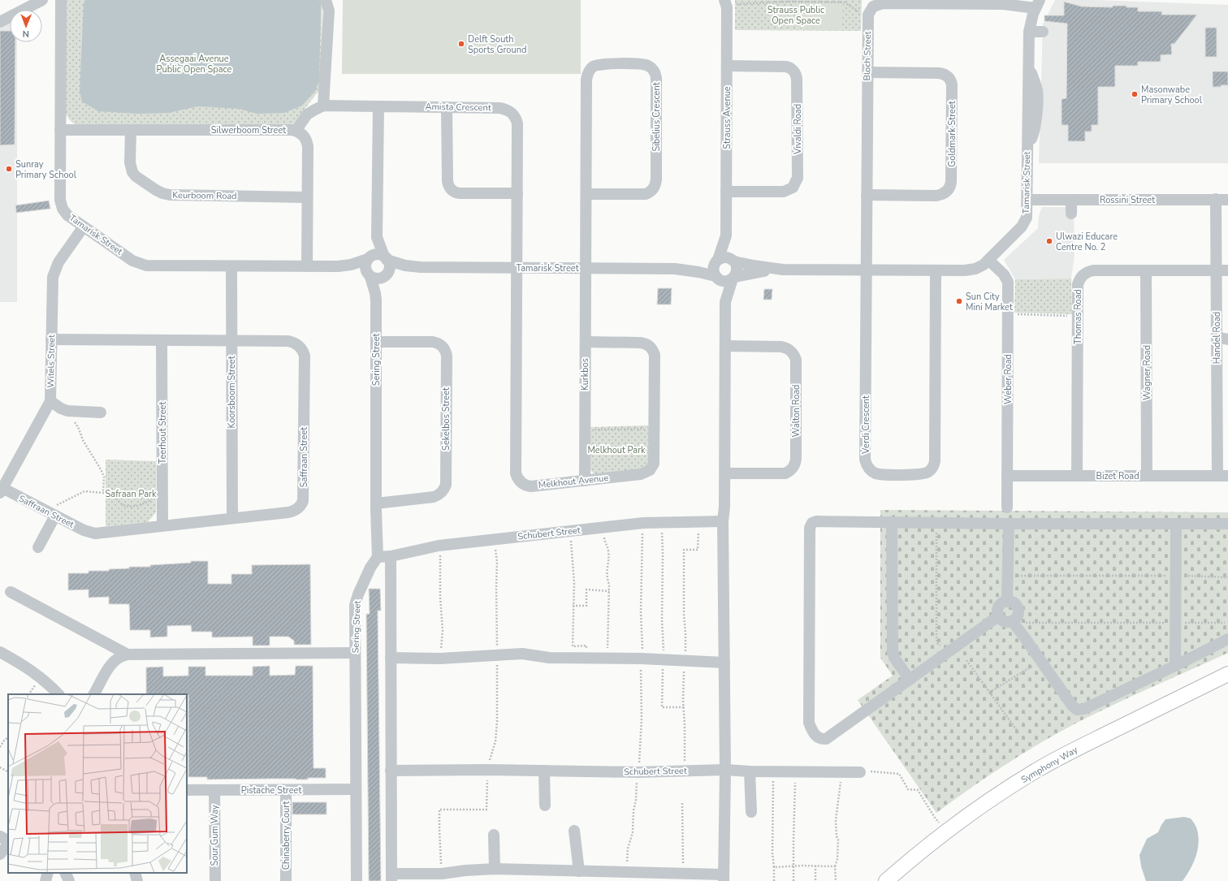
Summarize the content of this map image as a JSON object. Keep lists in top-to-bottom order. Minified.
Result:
{"streets":{"main road":["Symphony Way"],"street":["Bloch Street","Amista Crescent","Sibelius Crescent","Strauss Avenue","Vivaldi Road","Silwerboom Street","Goldmark Street","Tamarisk Street","Keurboom Road","Rossini Street","Thomas Road","Handel Road","Sering Street","Witels Street","Wagner Road","Kurkbos","Weber Road","Koorsboom Street","Walton Road","Sekelbos Street","Verdi Crescent","Teerhout Street","Saffraan Street","Bizet Road","Melkhout Avenue","Schubert Street","Pistache Street","Sour Gum Way","Chinaberry Court"]},"crossings":[["Bloch Street","Goldmark Street"],["Bloch Street","Tamarisk Street"],["Bloch Street","Verdi Crescent"],["Amista Crescent","Tamarisk Street"],["Amista Crescent","Melkhout Avenue"],["Sibelius Crescent","Tamarisk Street"],["Sibelius Crescent","Kurkbos"],["Strauss Avenue","Vivaldi Road"],["Strauss Avenue","Tamarisk Street"],["Silwerboom Street","Tamarisk Street"],["Silwerboom Street","Keurboom Road"],["Tamarisk Street","Rossini Street"],["Tamarisk Street","Sering Street"],["Tamarisk Street","Witels Street"],["Tamarisk Street","Kurkbos"],["Tamarisk Street","Weber Road"],["Tamarisk Street","Koorsboom Street"],["Tamarisk Street","Verdi Crescent"],["Tamarisk Street","Melkhout Avenue"],["Rossini Street","Handel Road"],["Thomas Road","Handel Road"],["Thomas Road","Wagner Road"],["Thomas Road","Bizet Road"],["Handel Road","Bizet Road"],["Sering Street","Sekelbos Street"],["Sering Street","Schubert Street"],["Sering Street","Pistache Street"],["Witels Street","Saffraan Street"],["Wagner Road","Bizet Road"],["Kurkbos","Melkhout Avenue"],["Weber Road","Bizet Road"],["Koorsboom Street","Saffraan Street"],["Teerhout Street","Saffraan Street"],["Pistache Street","Sour Gum Way"],["Pistache Street","Chinaberry Court"]],"parks":["Strauss Public Open Space","Assegaai Avenue Public Open Space","Melkhout Park","Safraan Park"],"places":["Delft South Sports Ground","Masonwabe Primary School","Sunray Primary School","Ulwazi Educare Centre No. 2","Sun City Mini Market"],"north":"bottom"}
